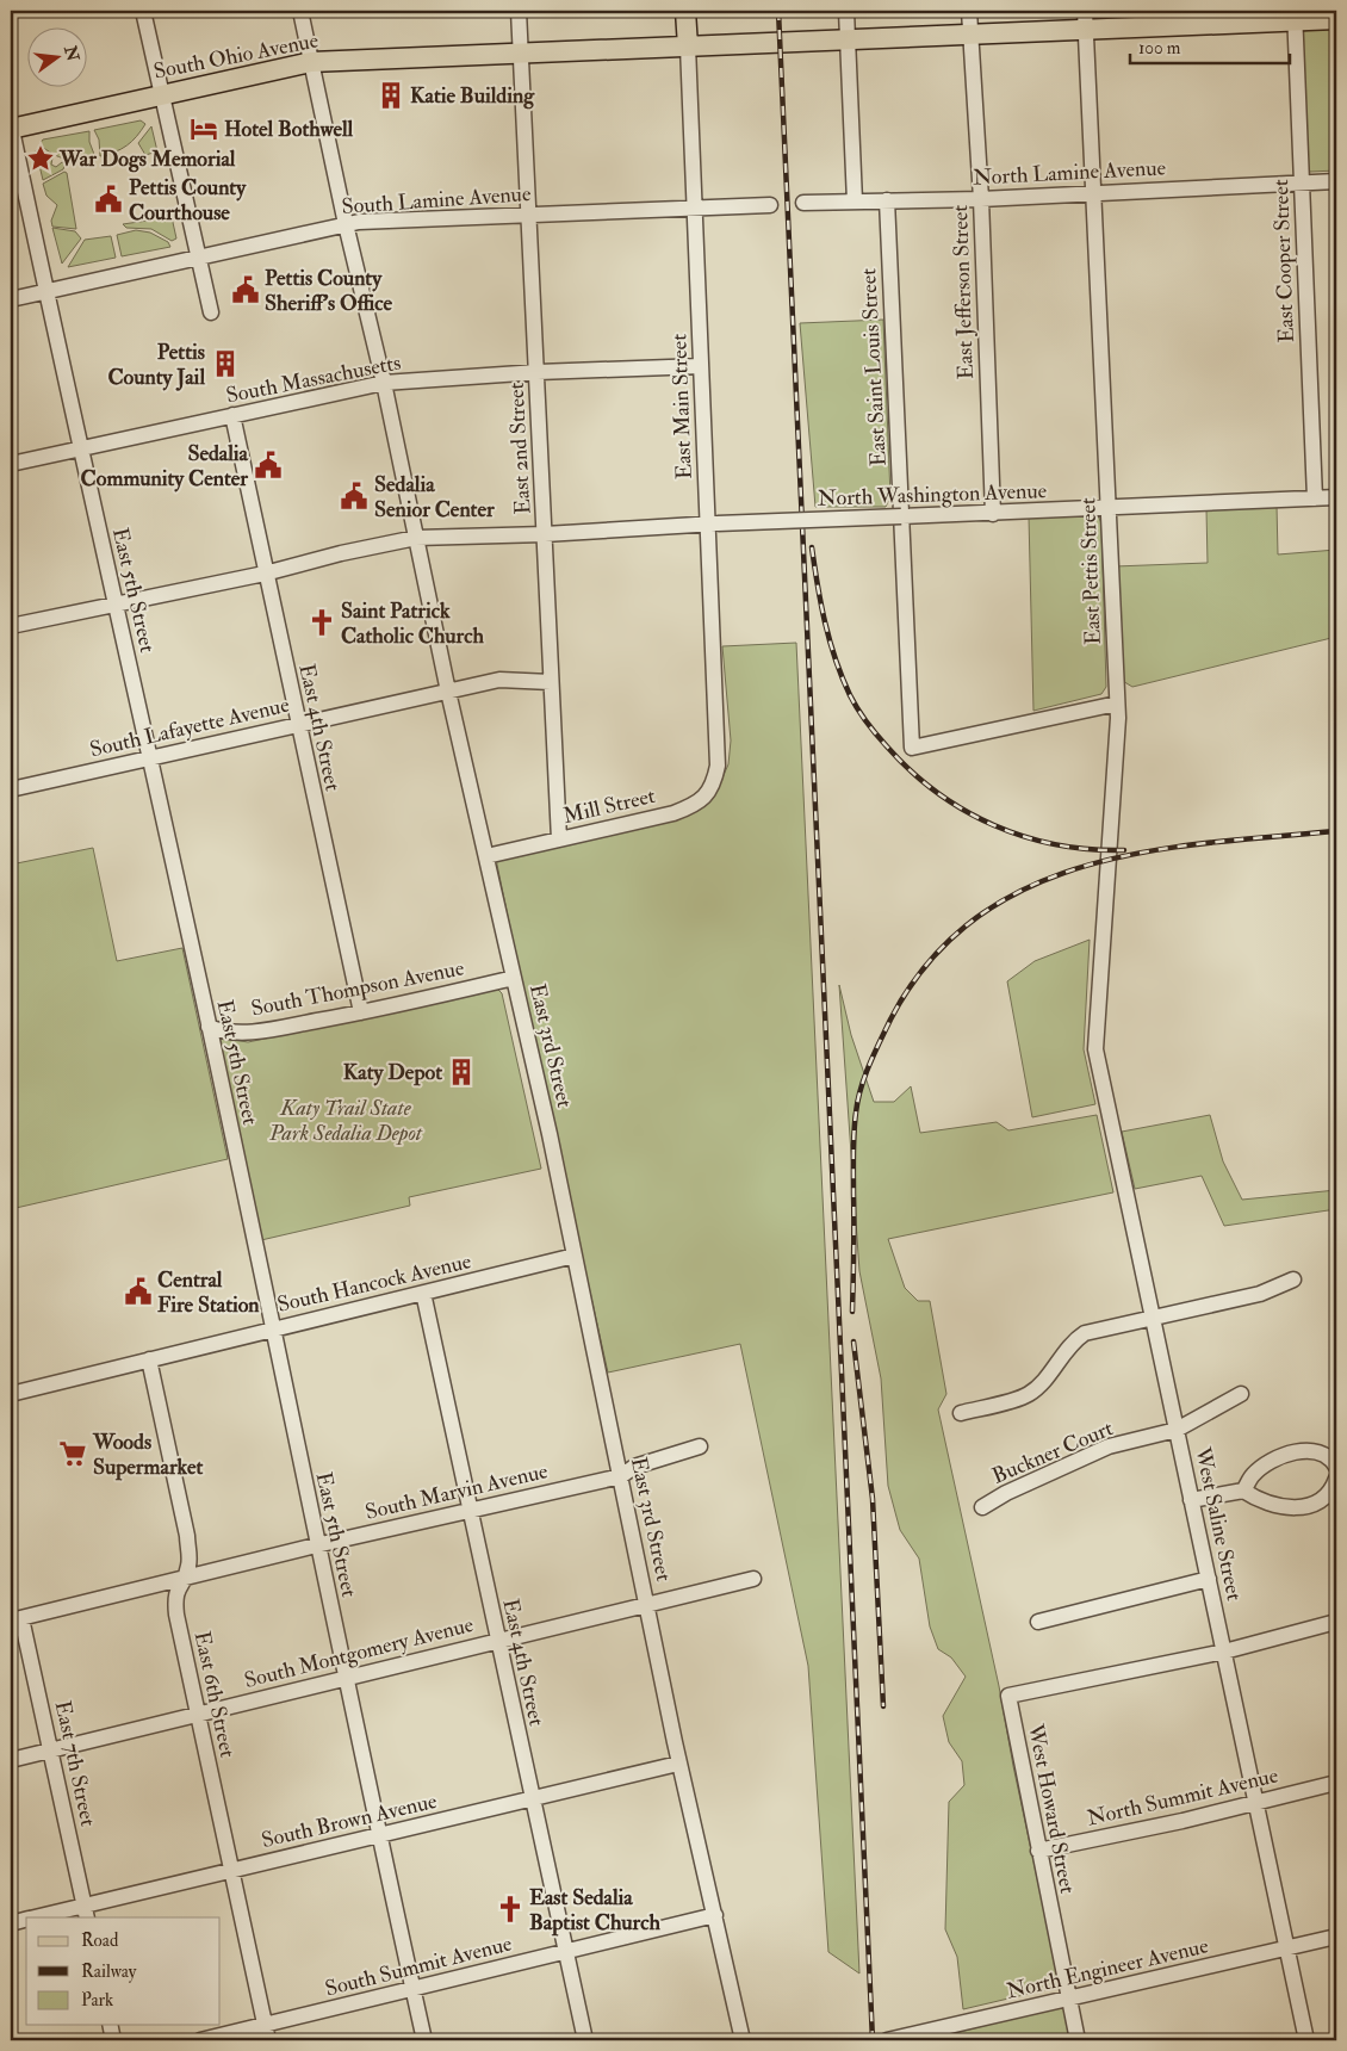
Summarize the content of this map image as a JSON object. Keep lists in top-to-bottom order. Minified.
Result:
{"streets":{"main road":["South Ohio Avenue"],"street":["North Lamine Avenue","South Lamine Avenue","East Cooper Street","East Jefferson Street","East Saint Louis Street","South Massachusetts","East Main Street","East 2nd Street","North Washington Avenue","East Pettis Street","East 5th Street","South Lafayette Avenue","East 4th Street","Mill Street","South Thompson Avenue","East 3rd Street","South Hancock Avenue","Buckner Court","South Marvin Avenue","West Saline Street","South Montgomery Avenue","East 6th Street","East 7th Street","North Summit Avenue","West Howard Street","South Brown Avenue","South Summit Avenue","North Engineer Avenue"]},"crossings":[["South Ohio Avenue","East Cooper Street"],["South Ohio Avenue","East Jefferson Street"],["South Ohio Avenue","East Main Street"],["South Ohio Avenue","East 2nd Street"],["South Ohio Avenue","East Pettis Street"],["South Ohio Avenue","East 5th Street"],["South Ohio Avenue","East 3rd Street"],["North Lamine Avenue","East Cooper Street"],["North Lamine Avenue","East Jefferson Street"],["North Lamine Avenue","East Saint Louis Street"],["North Lamine Avenue","East Pettis Street"],["South Lamine Avenue","East Main Street"],["South Lamine Avenue","East 2nd Street"],["South Lamine Avenue","East 5th Street"],["South Lamine Avenue","East 3rd Street"],["East Cooper Street","North Washington Avenue"],["East Jefferson Street","North Washington Avenue"],["East Saint Louis Street","North Washington Avenue"],["East Saint Louis Street","East Pettis Street"],["South Massachusetts","East Main Street"],["South Massachusetts","East 2nd Street"],["South Massachusetts","East 5th Street"],["South Massachusetts","East 4th Street"],["South Massachusetts","East 3rd Street"],["East Main Street","North Washington Avenue"],["East Main Street","Mill Street"],["East 2nd Street","North Washington Avenue"],["East 2nd Street","South Lafayette Avenue"],["East 2nd Street","Mill Street"],["North Washington Avenue","East Pettis Street"],["North Washington Avenue","East 5th Street"],["North Washington Avenue","East 4th Street"],["North Washington Avenue","East 3rd Street"],["East Pettis Street","West Saline Street"],["East 5th Street","South Lafayette Avenue"],["East 5th Street","South Thompson Avenue"],["East 5th Street","South Hancock Avenue"],["East 5th Street","South Marvin Avenue"],["East 5th Street","South Montgomery Avenue"],["East 5th Street","South Brown Avenue"],["East 5th Street","South Summit Avenue"],["South Lafayette Avenue","East 4th Street"],["South Lafayette Avenue","East 3rd Street"],["East 4th Street","South Thompson Avenue"],["East 4th Street","South Hancock Avenue"],["East 4th Street","South Marvin Avenue"],["East 4th Street","South Montgomery Avenue"],["East 4th Street","South Brown Avenue"],["East 4th Street","South Summit Avenue"],["Mill Street","East 3rd Street"],["South Thompson Avenue","East 3rd Street"],["East 3rd Street","South Hancock Avenue"],["East 3rd Street","South Marvin Avenue"],["East 3rd Street","South Montgomery Avenue"],["East 3rd Street","South Brown Avenue"],["East 3rd Street","South Summit Avenue"],["South Hancock Avenue","East 6th Street"],["Buckner Court","West Saline Street"],["South Marvin Avenue","East 6th Street"],["South Marvin Avenue","East 7th Street"],["West Saline Street","North Summit Avenue"],["West Saline Street","West Howard Street"],["West Saline Street","North Engineer Avenue"],["South Montgomery Avenue","East 6th Street"],["South Montgomery Avenue","East 7th Street"],["East 6th Street","South Brown Avenue"],["East 6th Street","South Summit Avenue"],["East 7th Street","South Brown Avenue"],["North Summit Avenue","West Howard Street"],["West Howard Street","North Engineer Avenue"]],"parks":["Katy Trail State Park Sedalia Depot"],"places":{"building":["Katie Building","Pettis County Jail","Katy Depot"],"hotel":["Hotel Bothwell"],"place":["War Dogs Memorial"],"public building":["Pettis County Courthouse","Pettis County Sheriff's Office","Sedalia Community Center","Sedalia Senior Center","Central Fire Station"],"church":["Saint Patrick Catholic Church","East Sedalia Baptist Church"],"supermarket":["Woods Supermarket"]},"legend":["Road","Railway","Park"],"scale_bar":"100 m","north":"right"}
